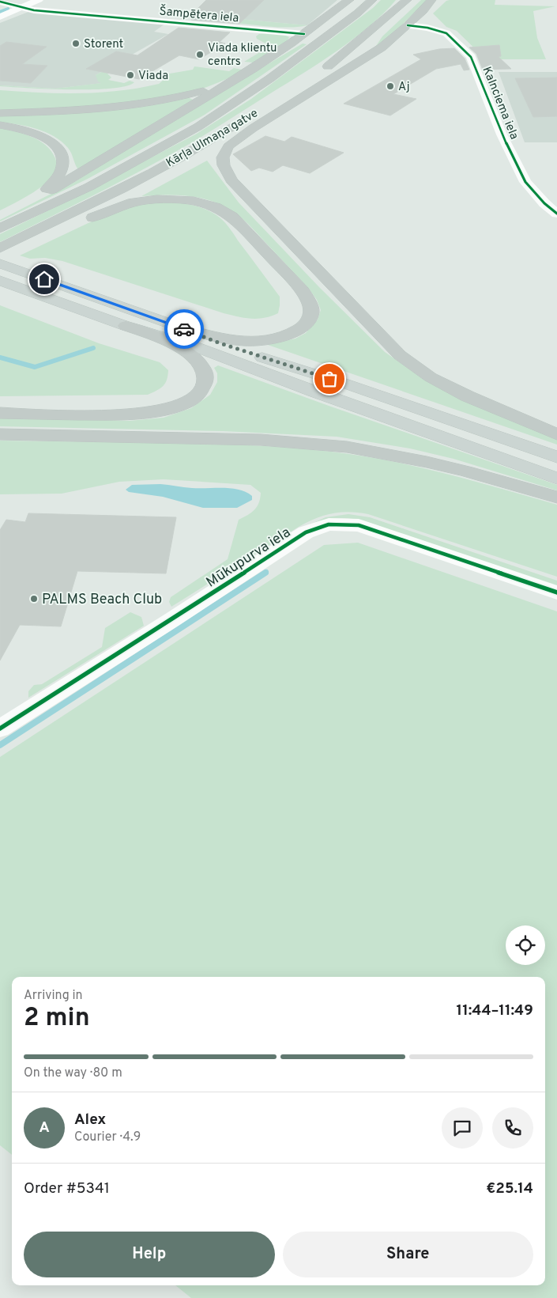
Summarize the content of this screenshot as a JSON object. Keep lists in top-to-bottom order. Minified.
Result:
{"streets":{"highway":["Kārļa Ulmaņa gatve"],"street":["Šampētera iela","Kalnciema iela","Mūkupurva iela"]},"places":["Storent","Viada klientu centrs","Viada","Aj","PALMS Beach Club"],"page":{"heading":["2 min","Arriving in","11:44–11:49"],"panel":["Alex","Courier · 4.9","Order #5341","€25.14"],"bar":"On the way · 80 m","round":"A","buttons":["Help","Share"]}}
